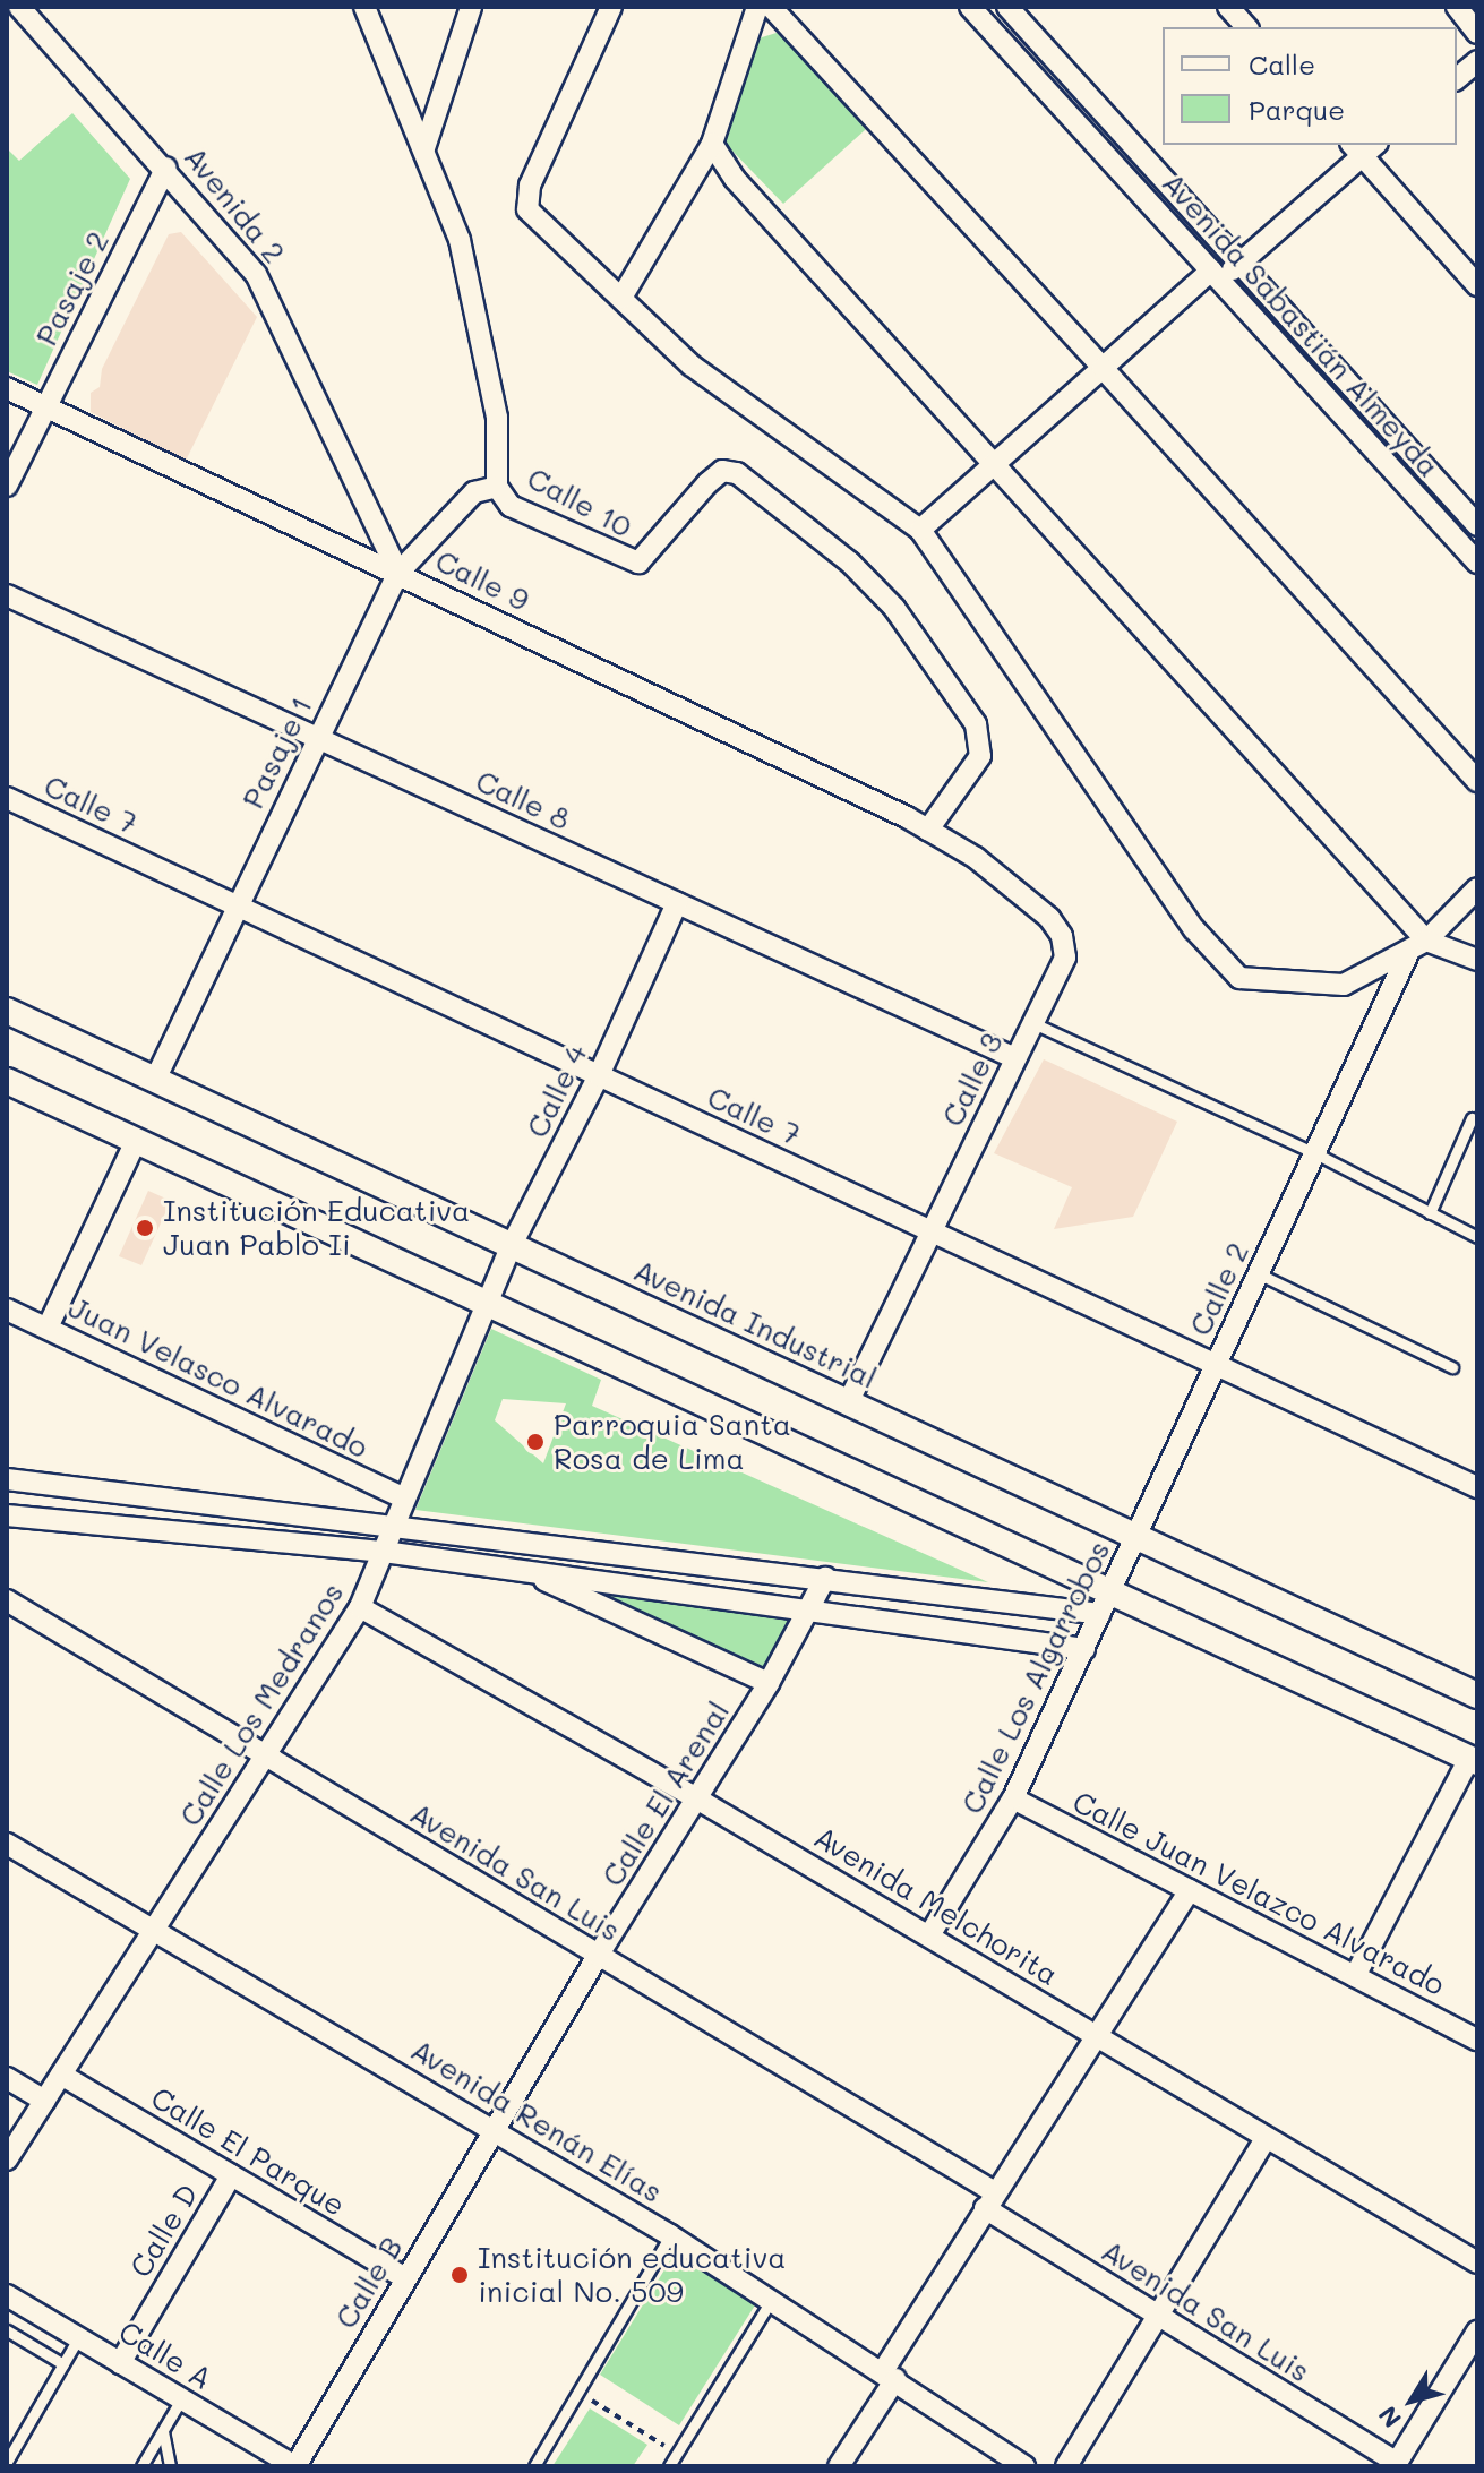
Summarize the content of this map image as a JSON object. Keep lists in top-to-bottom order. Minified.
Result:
{"streets":{"street":["Avenida 2","Pasaje 2","Avenida Sabastián Almeyda","Calle 10","Calle 9","Pasaje 1","Calle 8","Calle 7","Calle 3","Calle 4","Calle 2","Avenida Industrial","Juan Velasco Alvarado","Calle Los Algarrobos","Calle Los Medranos","Calle El Arenal","Avenida San Luis","Calle Juan Velazco Alvarado","Avenida Melchorita","Avenida Renán Elías","Calle El Parque","Calle D","Calle B","Calle A"]},"crossings":[["Avenida 2","Pasaje 2"],["Avenida 2","Calle 9"],["Avenida 2","Pasaje 1"],["Pasaje 2","Calle 9"],["Calle 10","Calle 9"],["Calle 10","Pasaje 1"],["Calle 10","Calle 3"],["Calle 9","Pasaje 1"],["Calle 9","Calle 3"],["Pasaje 1","Calle 8"],["Pasaje 1","Calle 7"],["Pasaje 1","Avenida Industrial"],["Calle 8","Calle 3"],["Calle 8","Calle 4"],["Calle 7","Calle 3"],["Calle 7","Calle 4"],["Calle 7","Calle 2"],["Calle 3","Avenida Industrial"],["Calle 4","Avenida Industrial"],["Calle 4","Calle Los Medranos"],["Calle 2","Avenida Industrial"],["Calle 2","Calle Los Algarrobos"],["Avenida Industrial","Calle Los Algarrobos"],["Juan Velasco Alvarado","Calle Los Medranos"],["Calle Los Algarrobos","Calle Juan Velazco Alvarado"],["Calle Los Algarrobos","Avenida Melchorita"],["Calle Los Medranos","Avenida San Luis"],["Calle Los Medranos","Avenida Melchorita"],["Calle Los Medranos","Avenida Renán Elías"],["Calle Los Medranos","Calle El Parque"],["Calle El Arenal","Avenida San Luis"],["Calle El Arenal","Avenida Melchorita"],["Calle El Arenal","Avenida Renán Elías"],["Calle El Arenal","Calle B"],["Avenida Renán Elías","Calle B"],["Calle El Parque","Calle D"],["Calle El Parque","Calle B"],["Calle D","Calle A"],["Calle B","Calle A"]],"places":["Institución Educativa Juan Pablo Ii","Parroquia Santa Rosa de Lima","Institución educativa inicial No. 509"],"legend":["Calle","Parque"],"north":"bottom left"}
